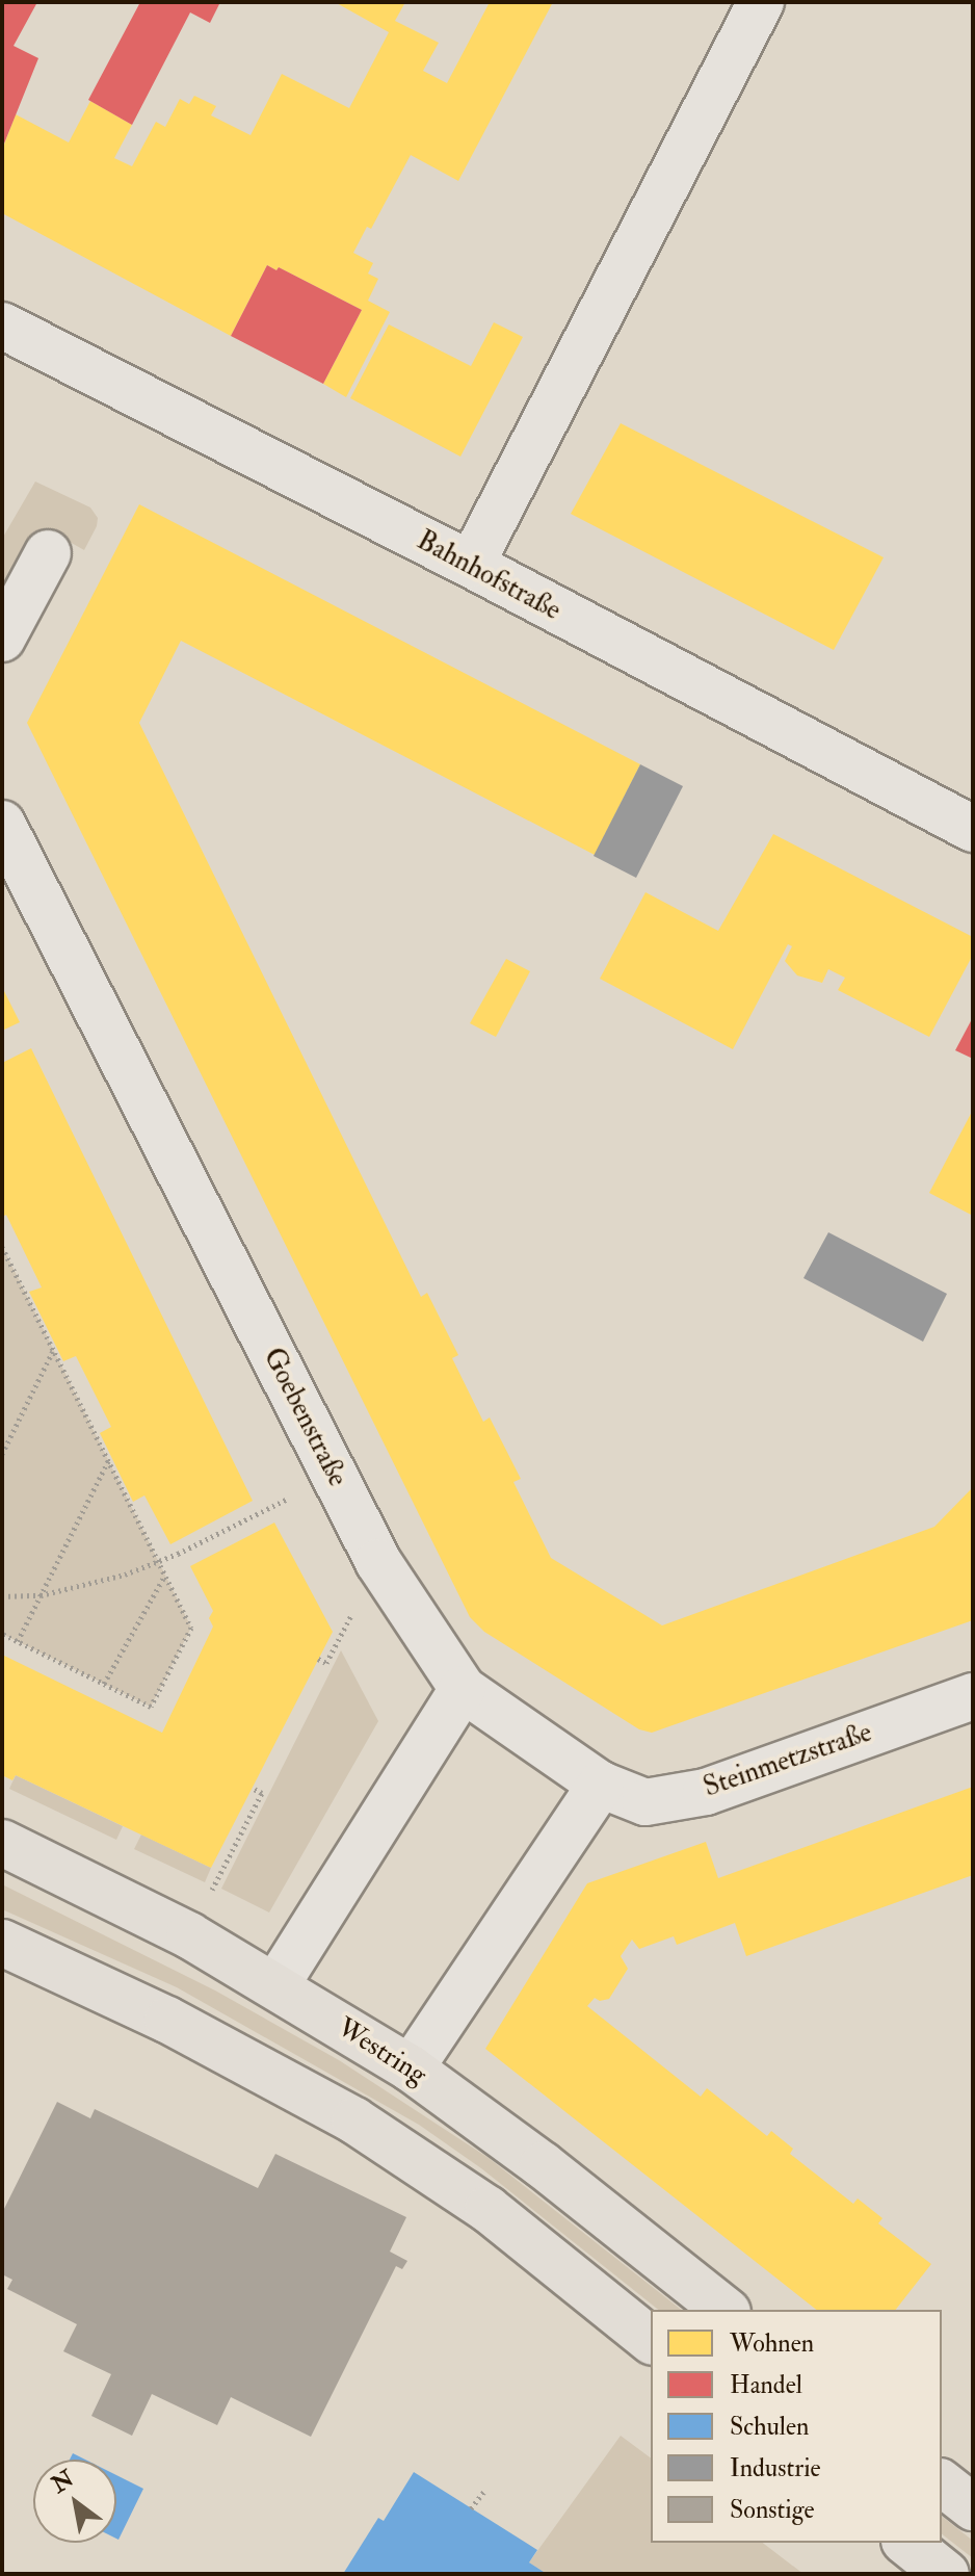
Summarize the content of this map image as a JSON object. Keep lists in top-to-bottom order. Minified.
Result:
{"streets":{"main road":["Westring"],"street":["Bahnhofstraße","Goebenstraße","Steinmetzstraße"]},"crossings":[["Goebenstraße","Steinmetzstraße"]],"legend":["Wohnen","Handel","Schulen","Industrie","Sonstige"],"north":"top left"}
